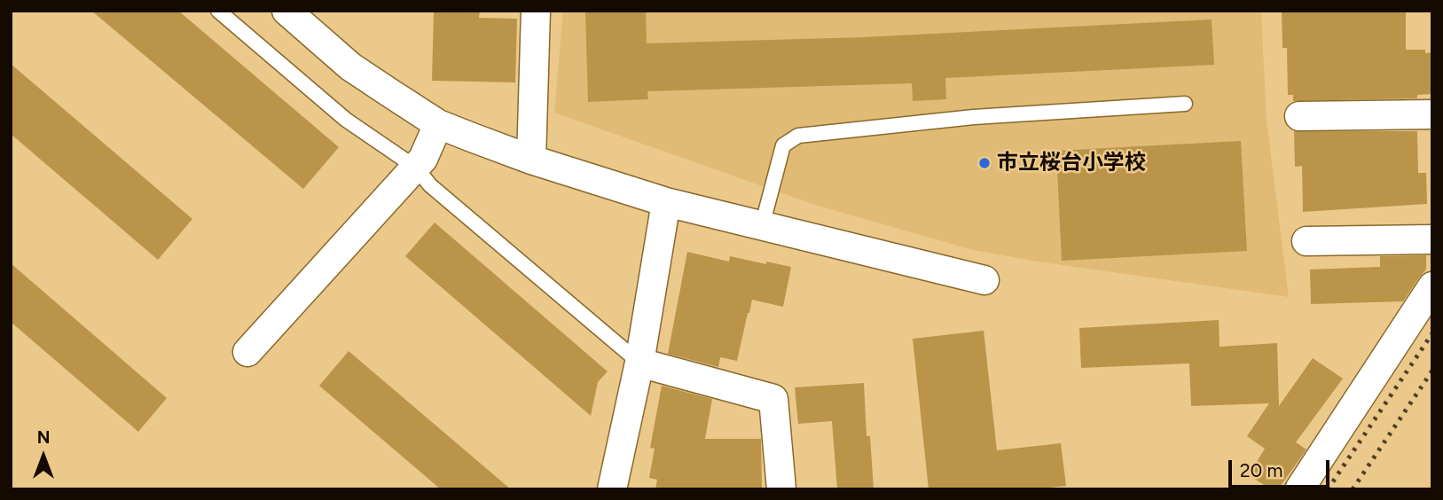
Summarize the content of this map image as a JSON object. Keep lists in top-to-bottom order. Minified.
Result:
{"places":["市立桜台小学校"],"scale_bar":"20 m","north":"top"}
